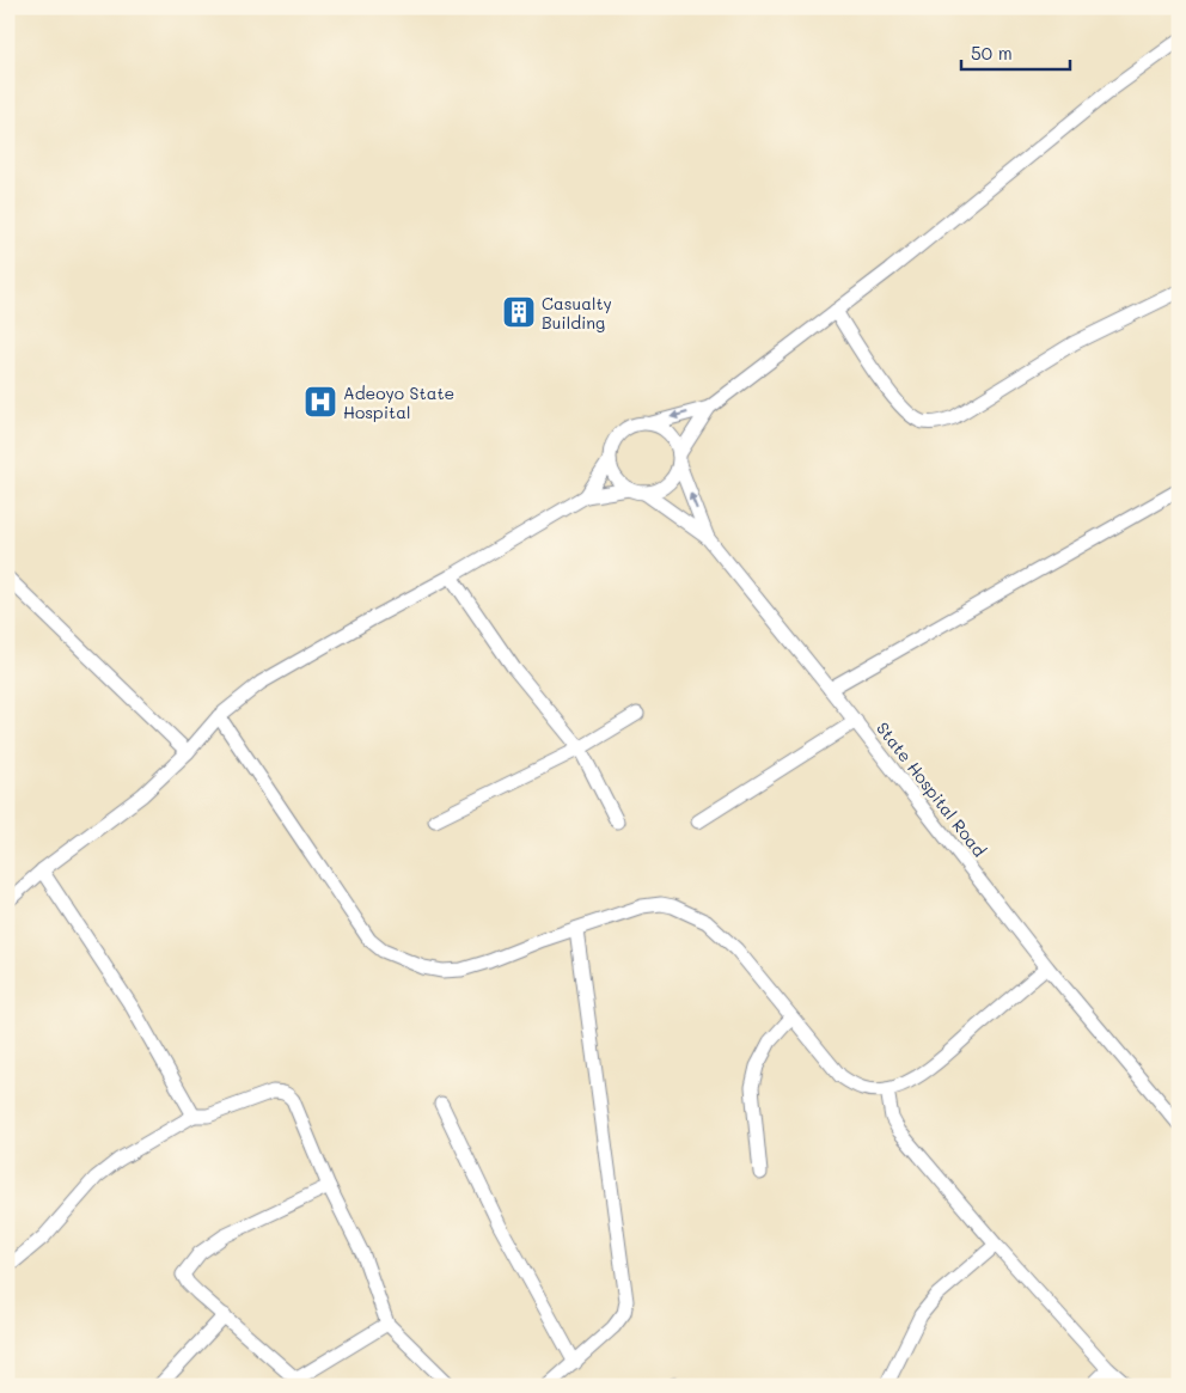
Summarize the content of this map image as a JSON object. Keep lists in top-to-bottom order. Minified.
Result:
{"streets":{"street":["State Hospital Road"]},"places":{"building":["Casualty Building"],"hospital":["Adeoyo State Hospital"]},"scale_bar":"50 m"}
